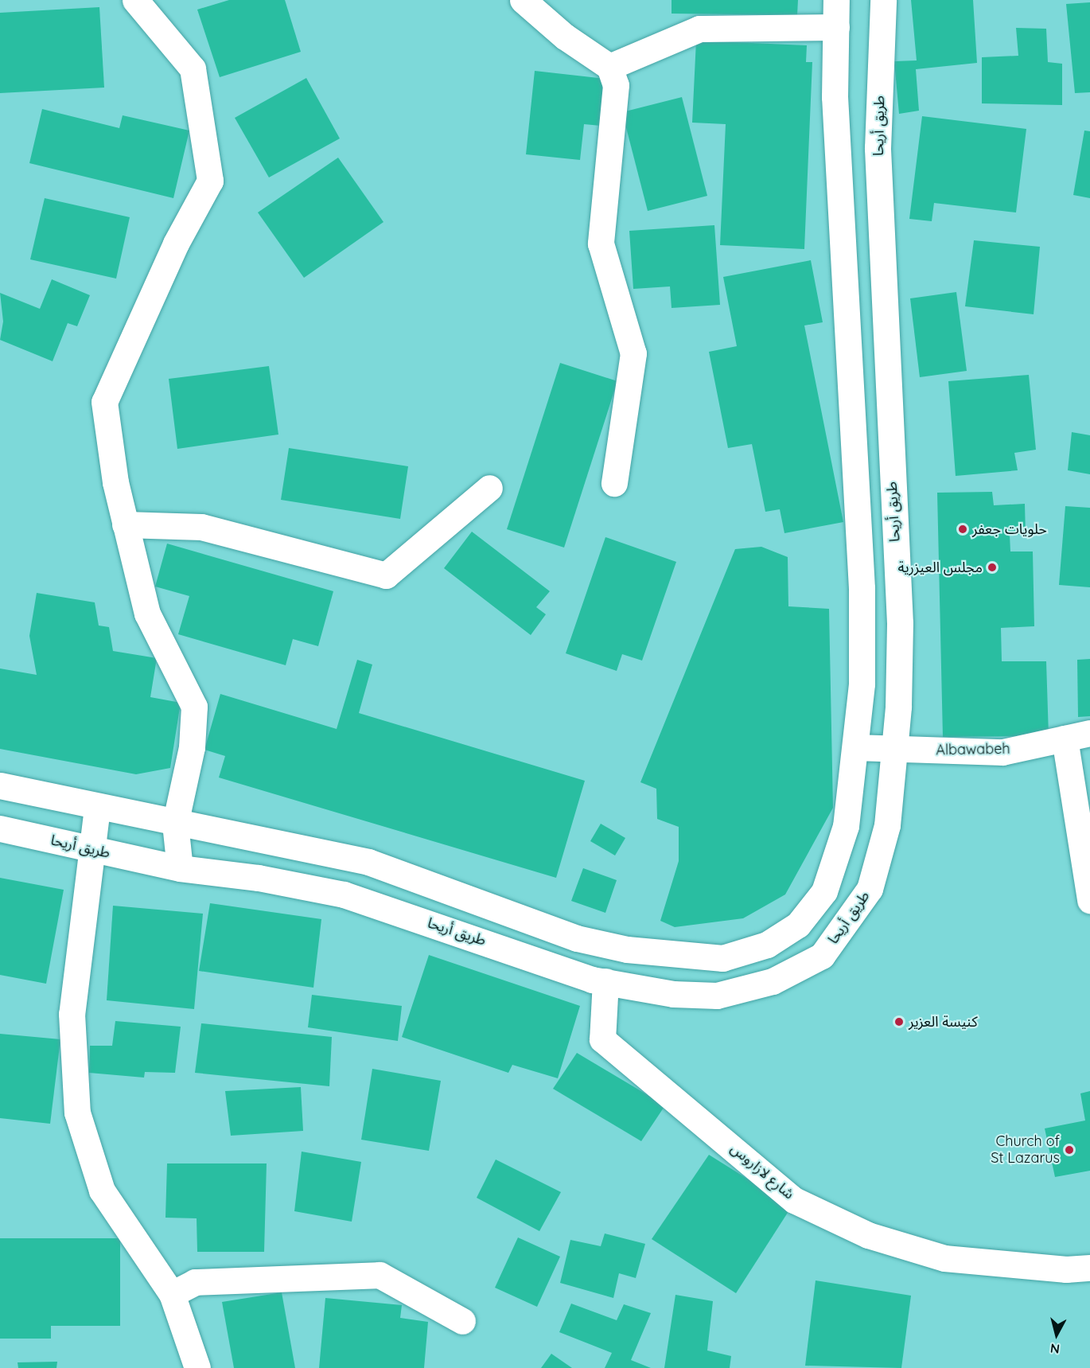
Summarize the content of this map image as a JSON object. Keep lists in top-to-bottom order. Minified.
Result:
{"streets":{"street":["طريق أريحا","Albawabeh","شارع لازاروس"]},"crossings":[["طريق أريحا","Albawabeh"],["طريق أريحا","شارع لازاروس"]],"places":["حلويات جعفر","مجلس العيزرية","كنيسة العزير","Church of St Lazarus"],"north":"bottom"}
